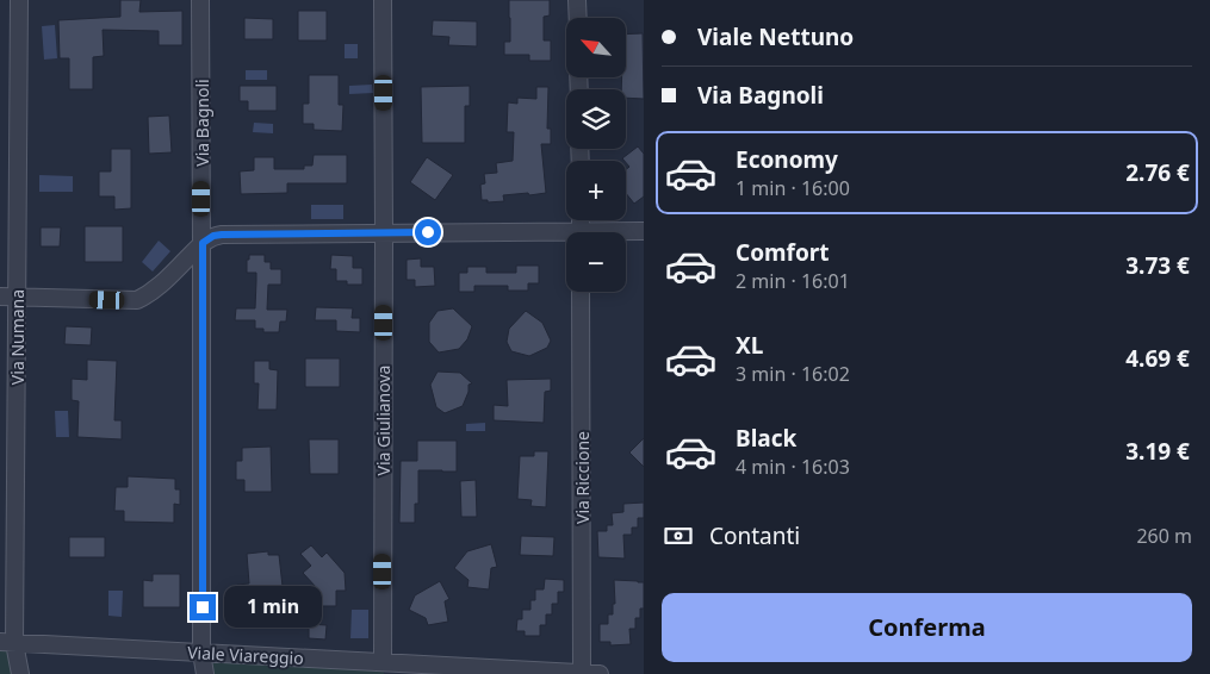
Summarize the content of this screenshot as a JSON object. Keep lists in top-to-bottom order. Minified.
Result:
{"streets":{"street":["Via Bagnoli","Via Numana","Via Giulianova","Via Riccione","Viale Viareggio"]},"crossings":[["Via Bagnoli","Viale Viareggio"],["Via Numana","Viale Viareggio"],["Via Giulianova","Viale Viareggio"],["Via Riccione","Viale Viareggio"]],"north":"top left","page":{"banner":["Viale Nettuno","Via Bagnoli"],"map_buttons":["+","−"],"list":[{"name":"Economy","note":"1 min · 16:00","value":"2.76 €"},{"name":"Comfort","note":"2 min · 16:01","value":"3.73 €"},{"name":"XL","note":"3 min · 16:02","value":"4.69 €"},{"name":"Black","note":"4 min · 16:03","value":"3.19 €"}],"pay":["Contanti","260 m"],"buttons":"Conferma","bubble":"1 min"}}
